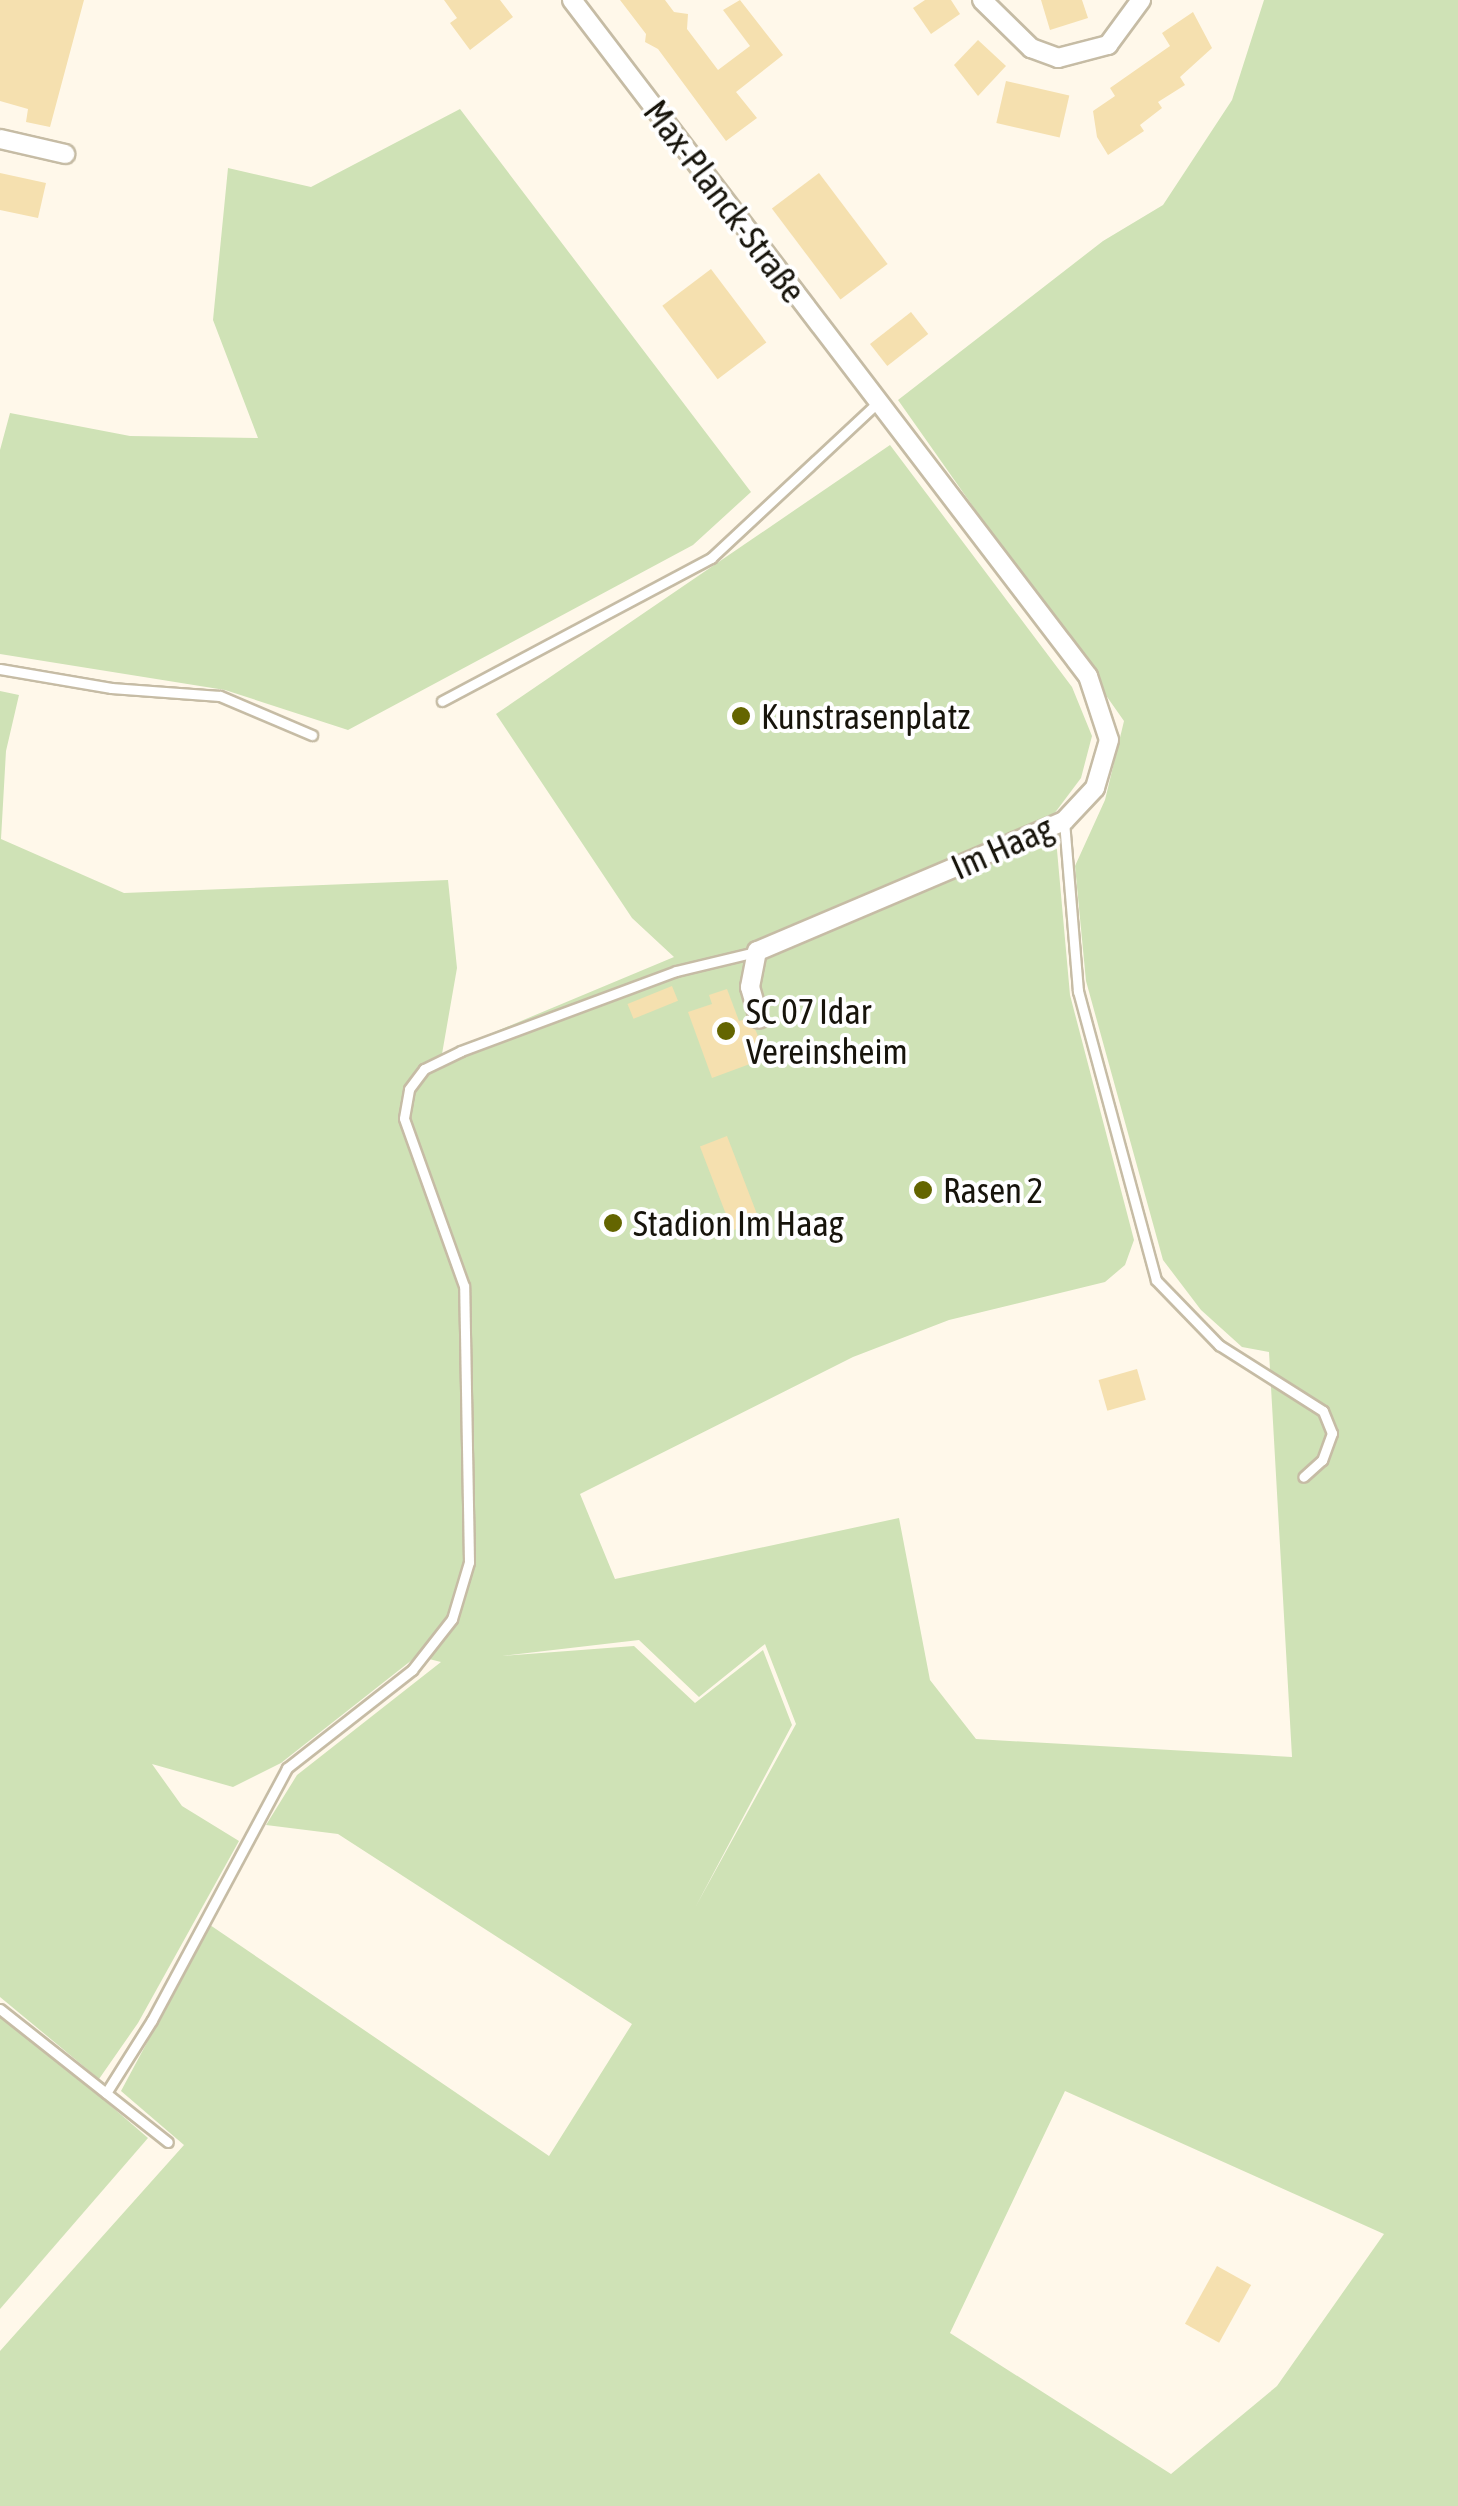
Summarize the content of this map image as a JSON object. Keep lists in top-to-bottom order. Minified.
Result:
{"streets":{"street":["Max-Planck-Straße","Im Haag"]},"crossings":[["Max-Planck-Straße","Im Haag"]],"places":["Kunstrasenplatz","SC 07 Idar Vereinsheim","Rasen 2","Stadion Im Haag"]}
